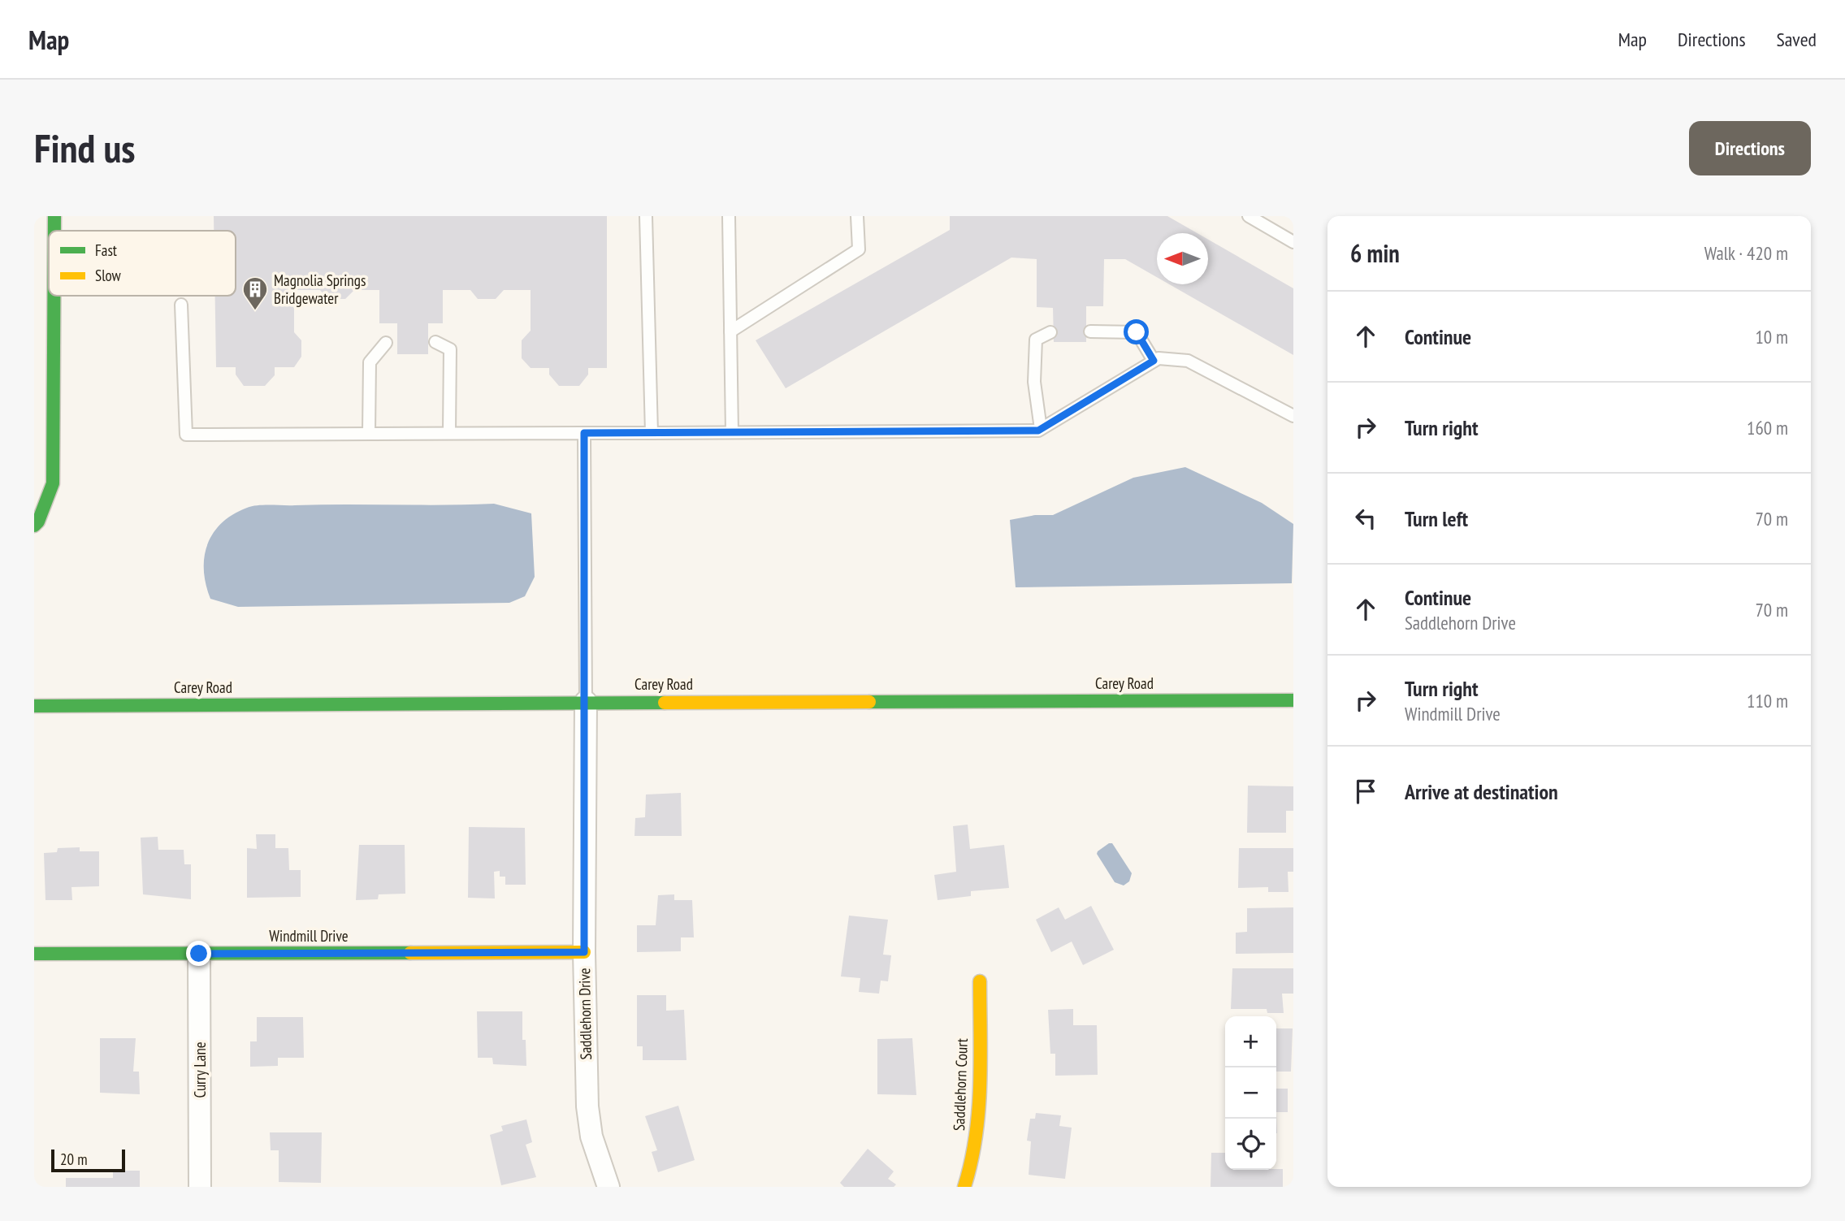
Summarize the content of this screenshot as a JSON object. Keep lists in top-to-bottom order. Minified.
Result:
{"streets":{"street":["Carey Road","Windmill Drive","Saddlehorn Drive","Curry Lane","Saddlehorn Court"]},"crossings":[["Carey Road","Saddlehorn Drive"],["Windmill Drive","Saddlehorn Drive"],["Windmill Drive","Curry Lane"]],"places":{"building":["Magnolia Springs Bridgewater"]},"legend":["Fast","Slow"],"scale_bar":"20 m","north":"left","page":{"header":"Map","nav":["Map","Directions","Saved"],"buttons":"Directions","title":"Find us","heading":["6 min","Walk · 420 m"],"list":[["Continue","10 m"],["Turn right","160 m"],["Turn left","70 m"],["Continue","Saddlehorn Drive","70 m"],["Turn right","Windmill Drive","110 m"],"Arrive at destination"],"map_buttons":["+","−"],"scale":"20 m"}}
